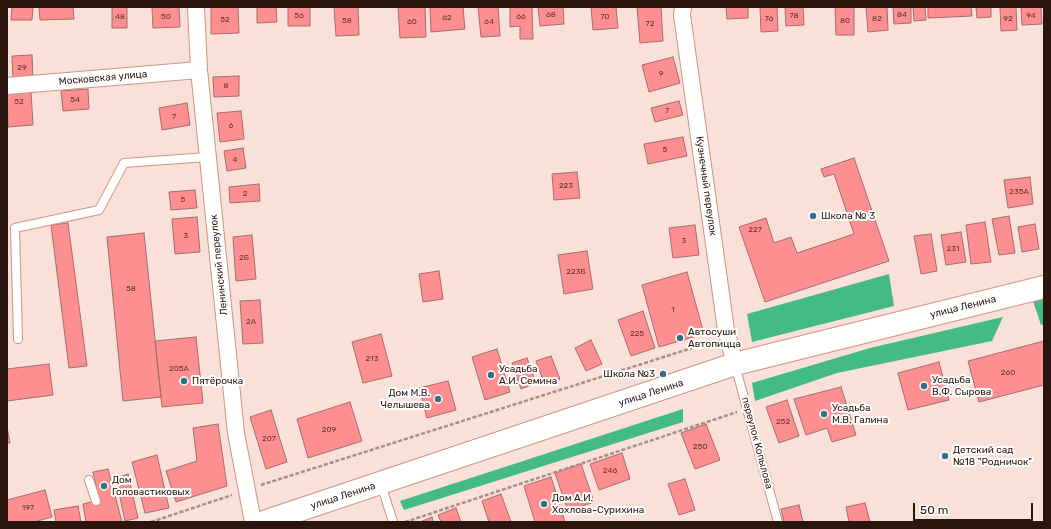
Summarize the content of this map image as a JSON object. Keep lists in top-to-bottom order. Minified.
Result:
{"streets":{"main road":["улица Ленина"],"street":["Московская улица","Кузнечный переулок","Ленинский переулок"],"lane":["переулок Копылова"]},"crossings":[["Московская улица","Ленинский переулок"],["Кузнечный переулок","улица Ленина"],["Кузнечный переулок","переулок Копылова"],["улица Ленина","переулок Копылова"]],"places":["Школа № 3","Автосуши Автопицца","Школа №3","Усадьба А.И. Семина","Пятёрочка","Усадьба В.Ф. Сырова","Дом М.В. Челышева","Усадьба М.В. Галина","Детский сад №18 \"Родничок\"","Дом Головастиковых","Дом А.И. Хохлова-Сурихина"],"house_numbers":["68","84","56","78","94","48","50","66","70","62","76","82","92","52","58","80","60","64","72","29","9","8","54","52","7","7","6","5","4","223","235А","2","5","227","3","3","231","2Б","223Б","58","1","2А","225","213","205А","260","252","209","207","250","246","197"],"scale_bar":"50 m"}
